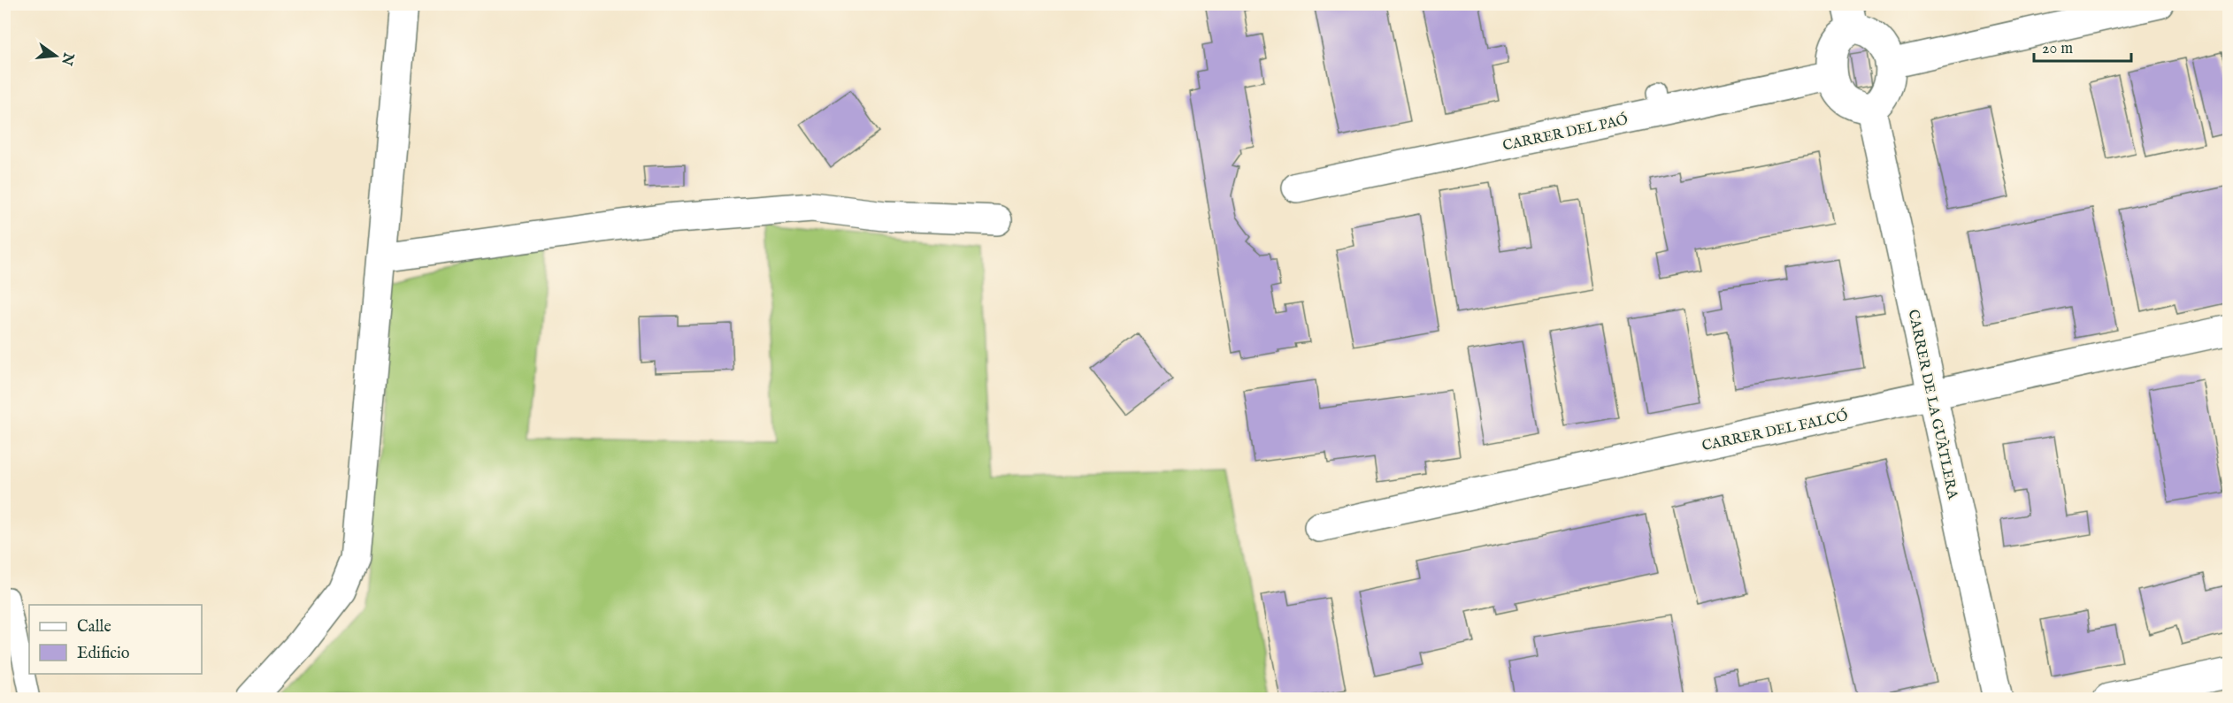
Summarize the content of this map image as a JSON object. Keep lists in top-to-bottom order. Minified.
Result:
{"streets":{"street":["CARRER DEL PAÓ","CARRER DE LA GUÀTLERA","CARRER DEL FALCÓ"]},"crossings":[["CARRER DE LA GUÀTLERA","CARRER DEL FALCÓ"]],"legend":["Calle","Edificio"],"scale_bar":"20 m","north":"right"}
